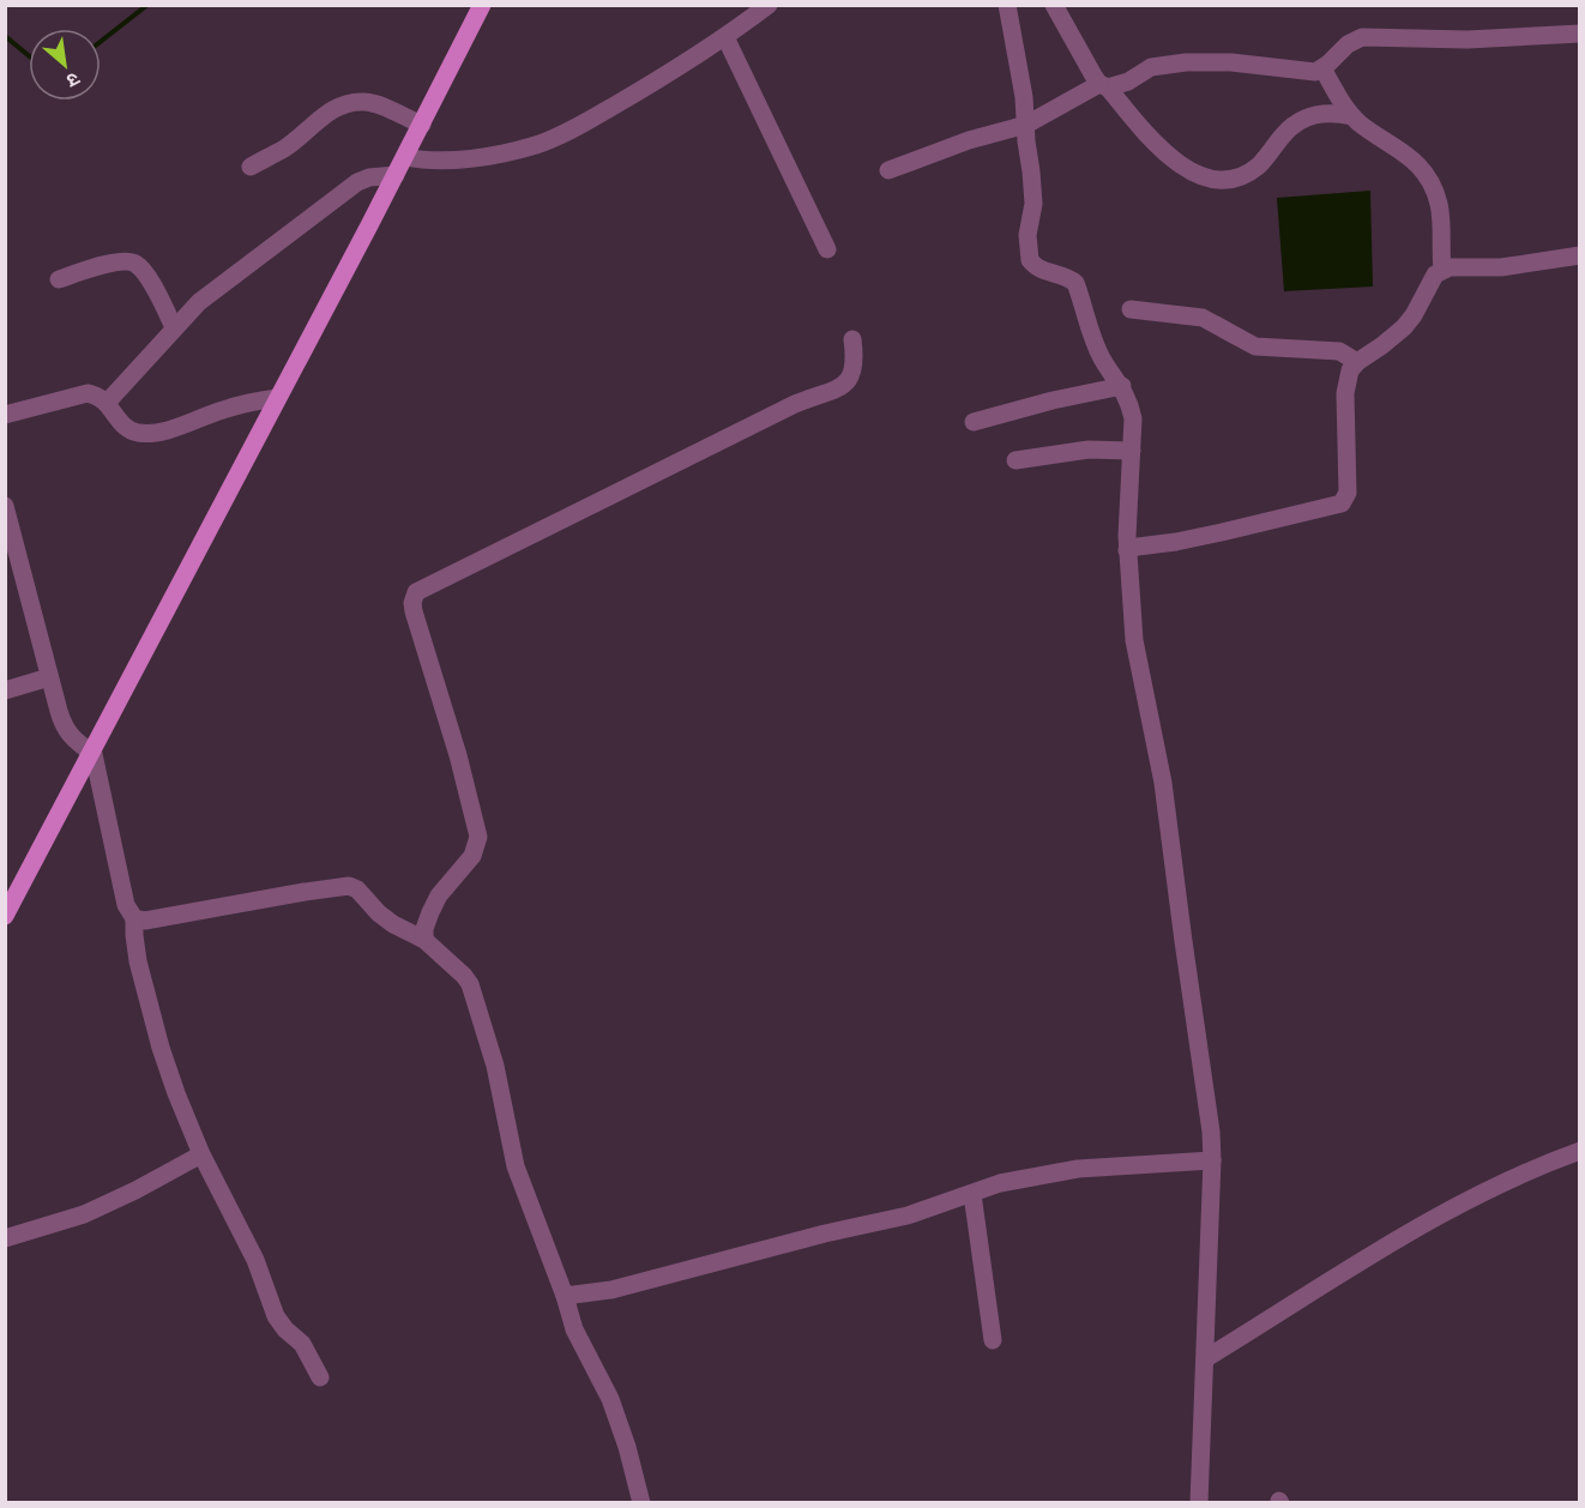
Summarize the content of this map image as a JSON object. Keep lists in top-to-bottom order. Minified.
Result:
{"north":"bottom right"}
